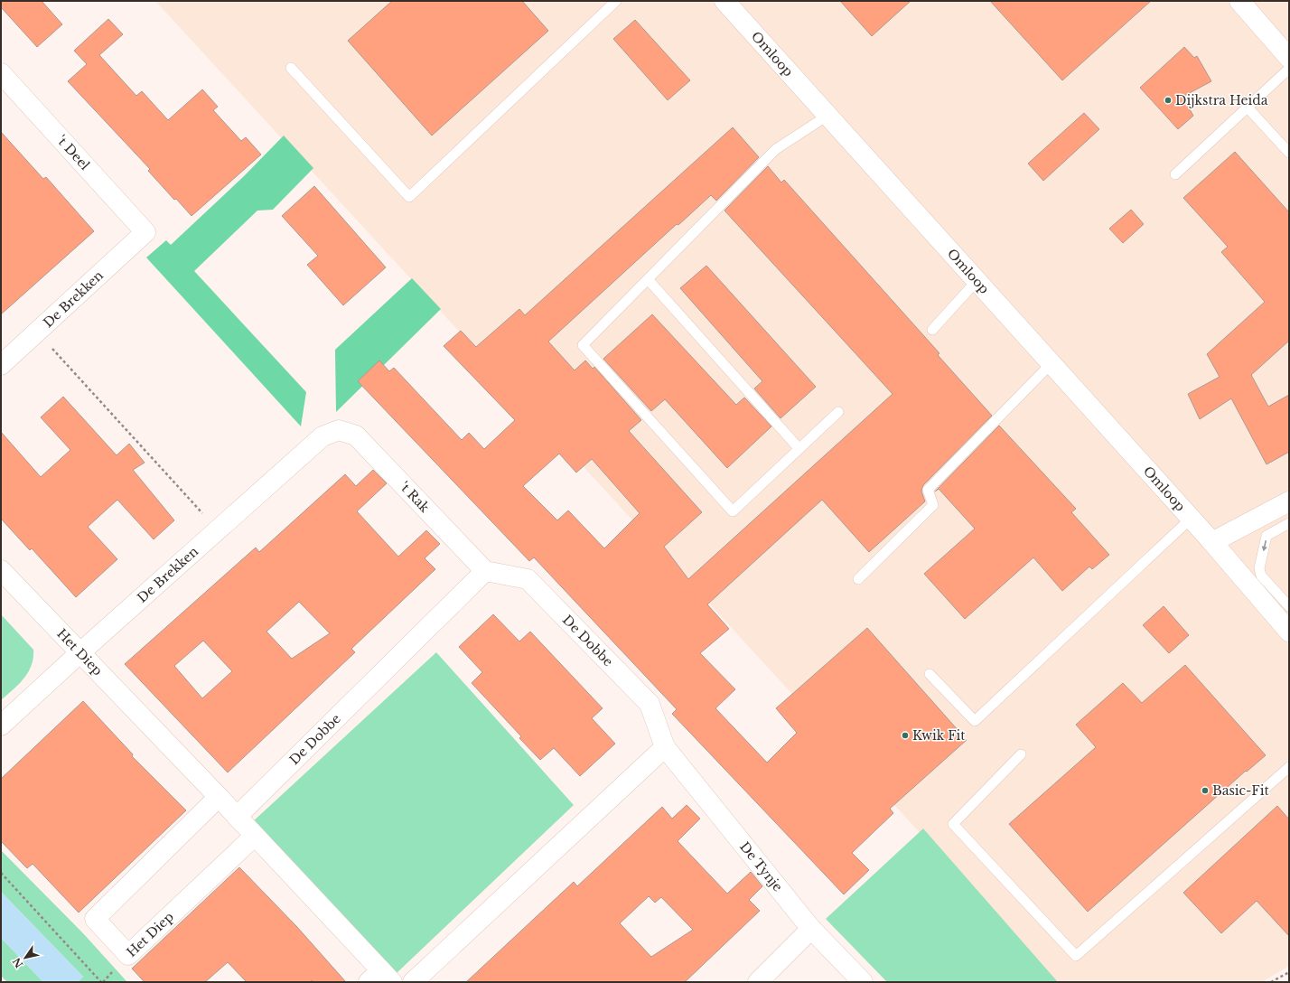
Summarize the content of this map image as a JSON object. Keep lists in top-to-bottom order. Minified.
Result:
{"streets":{"street":["Omloop","'t Deel","De Brekken","'t Rak","De Dobbe","Het Diep","De Tynje"]},"crossings":[["'t Deel","De Brekken"],["De Brekken","'t Rak"],["De Brekken","Het Diep"],["'t Rak","De Dobbe"],["De Dobbe","Het Diep"],["De Dobbe","De Tynje"]],"places":["Dijkstra Heida","Kwik Fit","Basic-Fit"],"north":"bottom left"}
